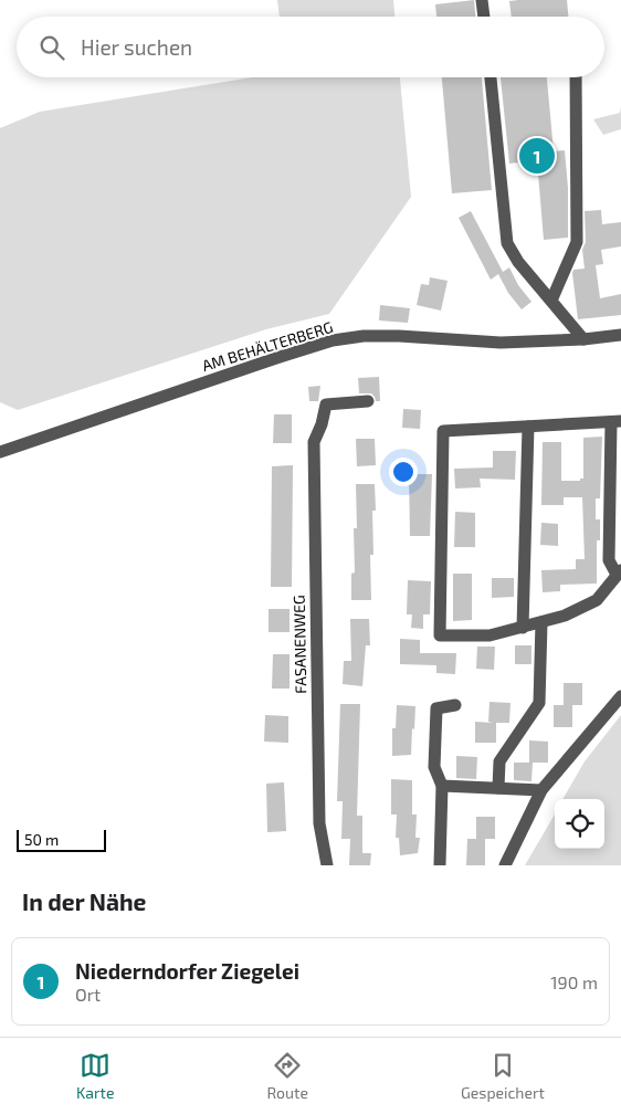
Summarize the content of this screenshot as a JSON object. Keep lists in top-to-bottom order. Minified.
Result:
{"streets":{"street":["AM BEHÄLTERBERG","FASANENWEG"]},"scale_bar":"50 m","page":{"search":"Hier suchen","pins":"1","scale":"50 m","heading":"In der Nähe","list":[{"mark":"1","name":"Niederndorfer Ziegelei","note":"Ort","value":"190 m"}],"nav":["Karte","Route","Gespeichert"]}}
